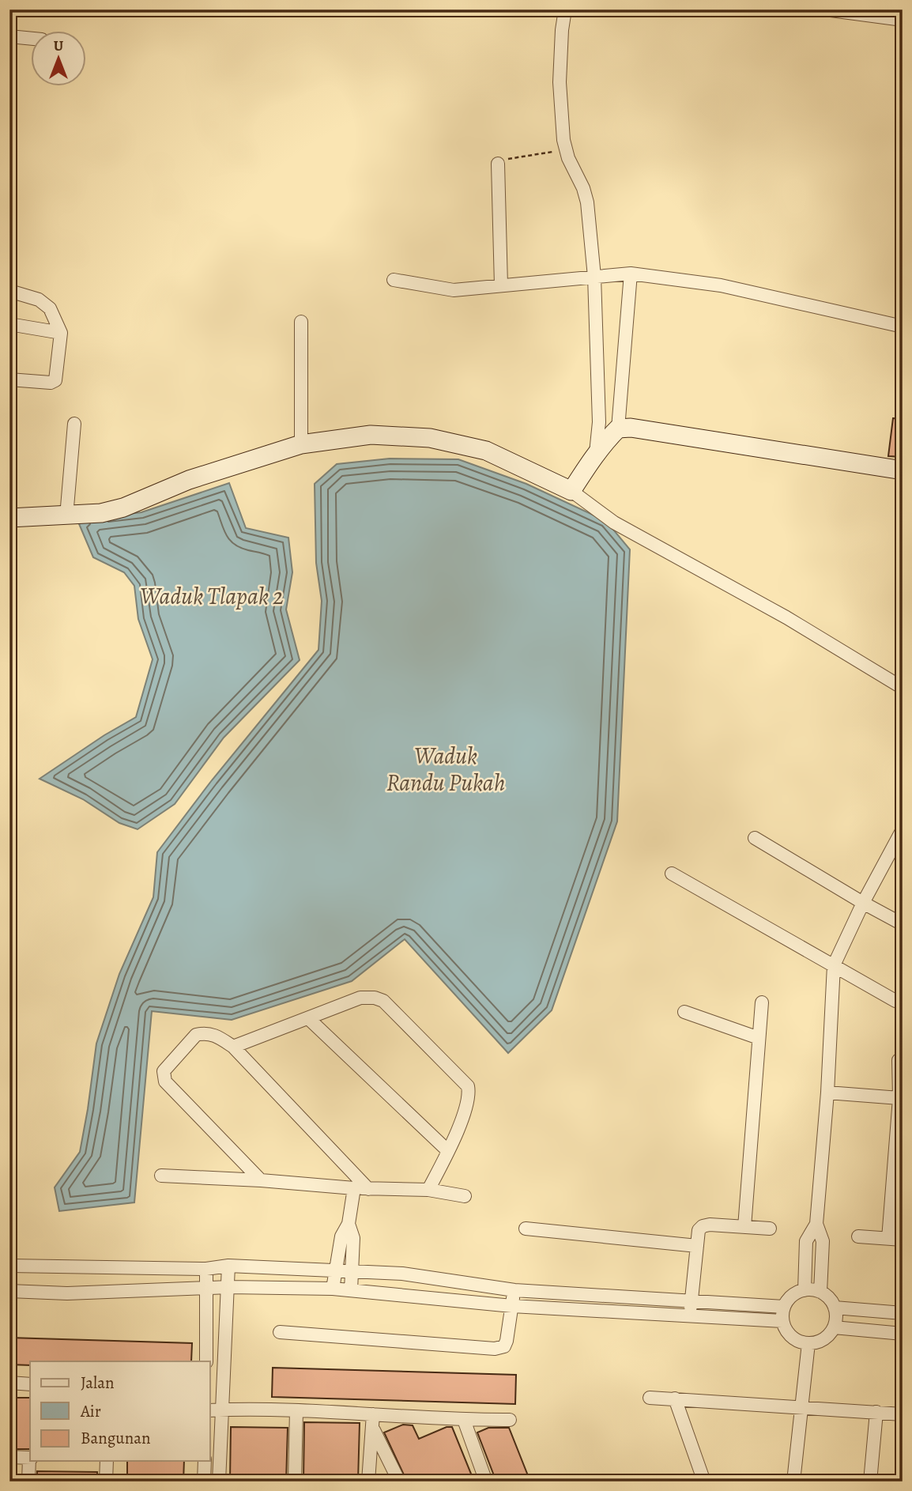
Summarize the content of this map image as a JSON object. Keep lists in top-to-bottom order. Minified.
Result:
{"water":["Waduk Tlapak 2","Waduk Randu Pukah"],"legend":["Jalan","Air","Bangunan"],"north":"top"}
